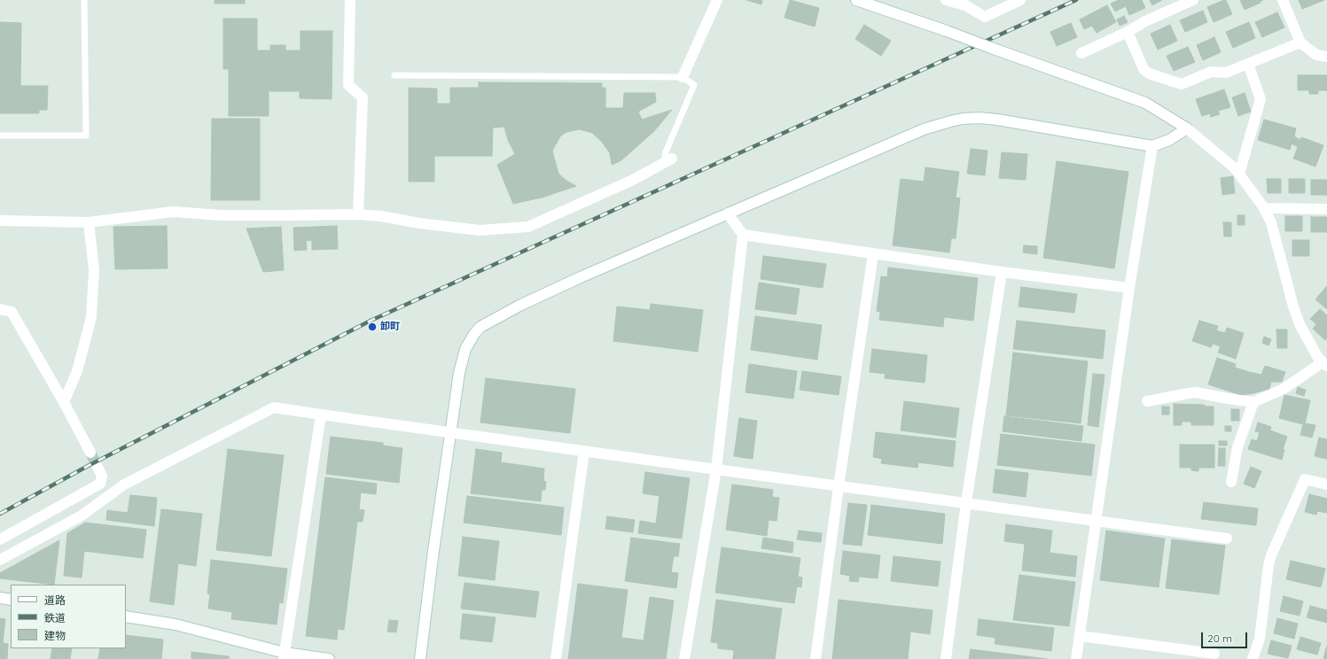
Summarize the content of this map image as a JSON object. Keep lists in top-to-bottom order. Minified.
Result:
{"places":["卸町"],"legend":["道路","鉄道","建物"],"scale_bar":"20 m"}
